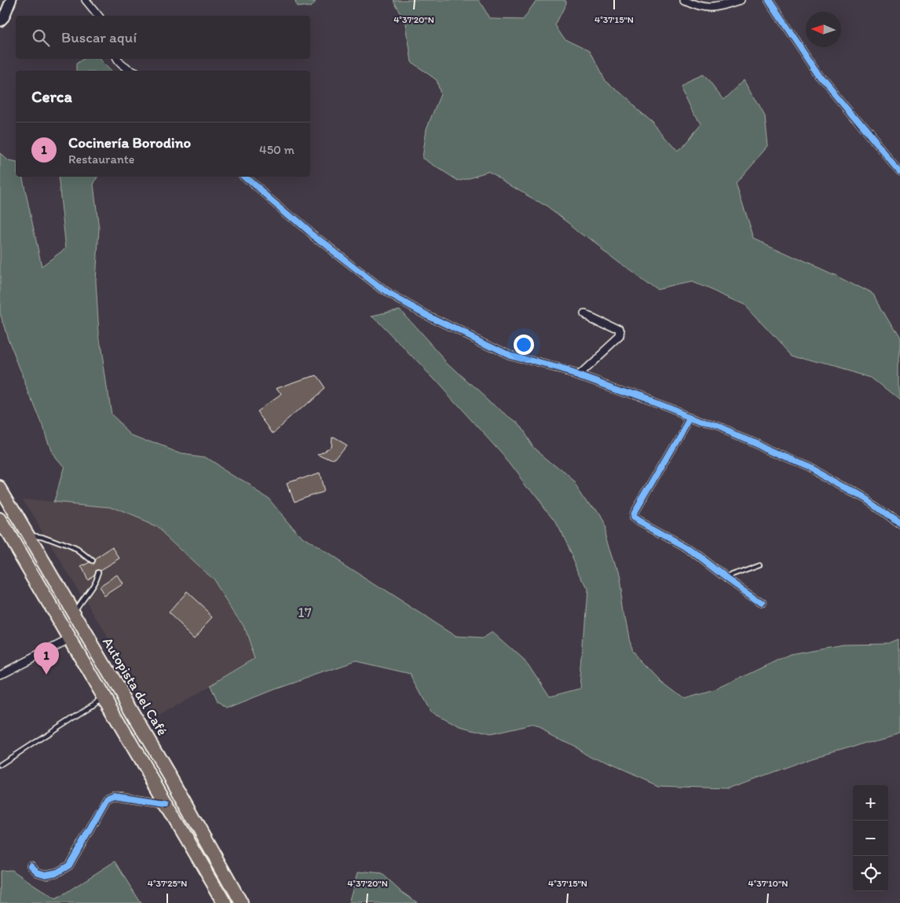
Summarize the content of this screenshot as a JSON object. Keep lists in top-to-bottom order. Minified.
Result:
{"streets":{"highway":["Autopista del Café"]},"parks":["17"],"north":"left","page":{"search":"Buscar aquí","heading":"Cerca","list":[{"mark":"1","name":"Cocinería Borodino","note":"Restaurante","value":"450 m"}],"pins":"1","map_buttons":["+","−"]},"coordinates":["4°37'20\"N","4°37'15\"N","4°37'25\"N","4°37'10\"N"]}
